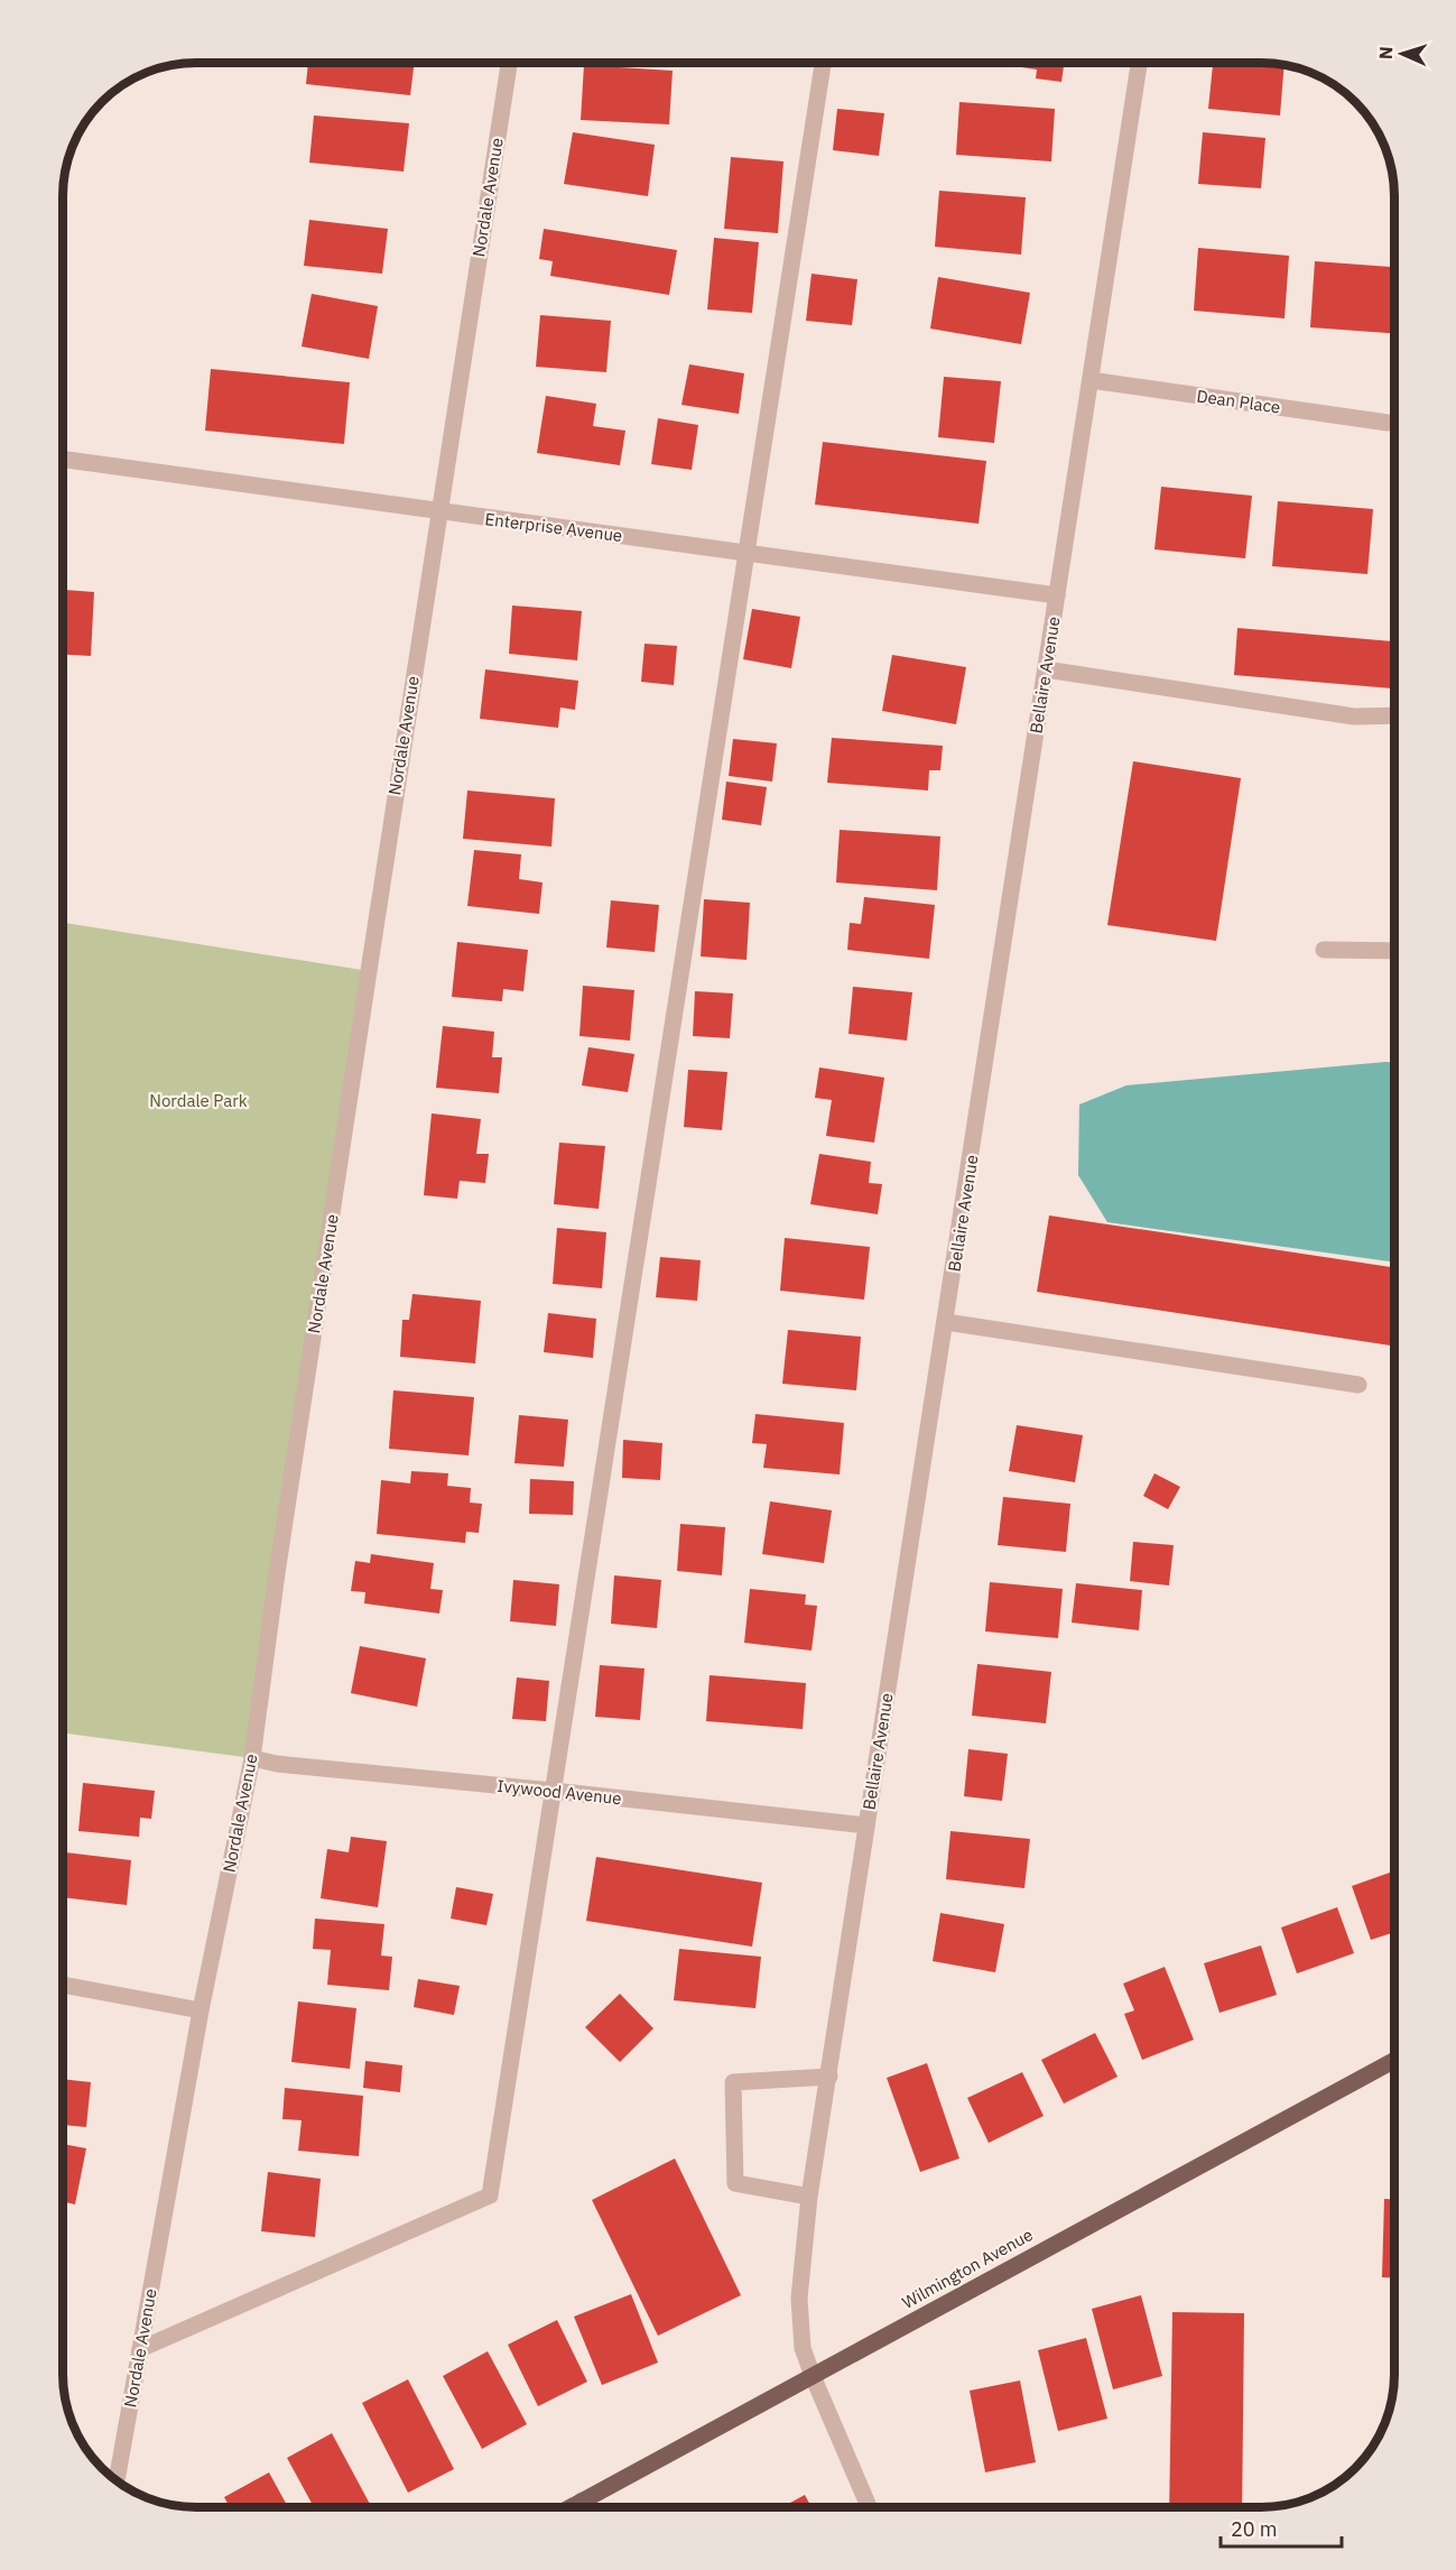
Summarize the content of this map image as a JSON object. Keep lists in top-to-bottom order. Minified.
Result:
{"streets":{"main road":["Wilmington Avenue"],"street":["Nordale Avenue","Dean Place","Enterprise Avenue","Bellaire Avenue","Ivywood Avenue"]},"crossings":[["Nordale Avenue","Enterprise Avenue"],["Nordale Avenue","Ivywood Avenue"],["Dean Place","Bellaire Avenue"],["Enterprise Avenue","Bellaire Avenue"],["Bellaire Avenue","Ivywood Avenue"],["Bellaire Avenue","Wilmington Avenue"]],"parks":["Nordale Park"],"scale_bar":"20 m","north":"left"}
